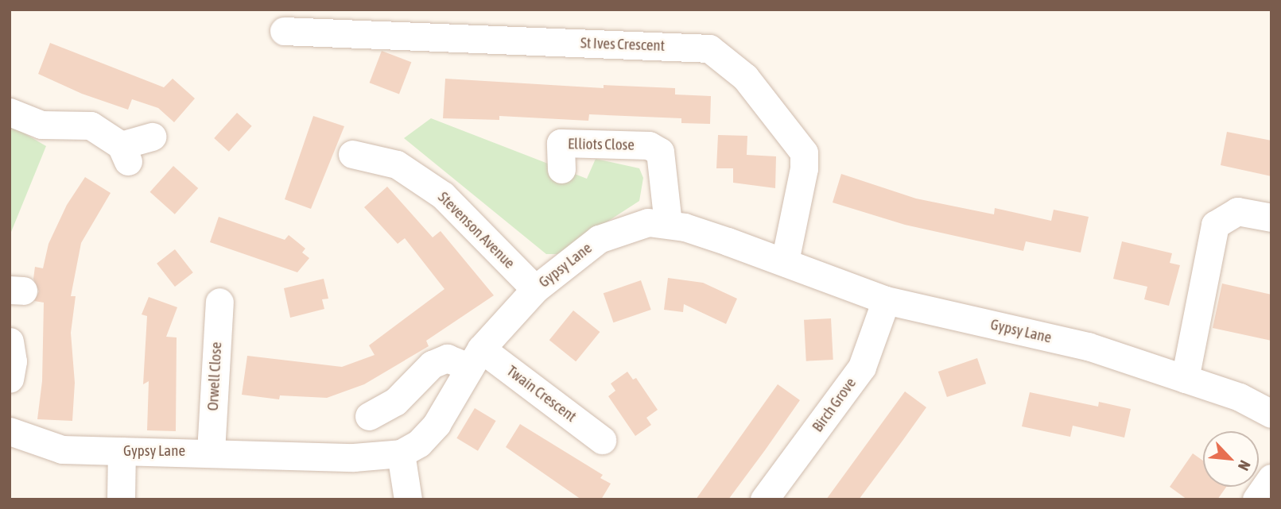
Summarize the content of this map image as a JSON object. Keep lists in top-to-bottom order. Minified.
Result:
{"streets":{"street":["St Ives Crescent","Elliots Close","Stevenson Avenue","Gypsy Lane","Orwell Close","Twain Crescent","Birch Grove"]},"crossings":[["St Ives Crescent","Gypsy Lane"],["Elliots Close","Gypsy Lane"],["Stevenson Avenue","Gypsy Lane"],["Gypsy Lane","Orwell Close"],["Gypsy Lane","Twain Crescent"],["Gypsy Lane","Birch Grove"]],"north":"bottom right"}
